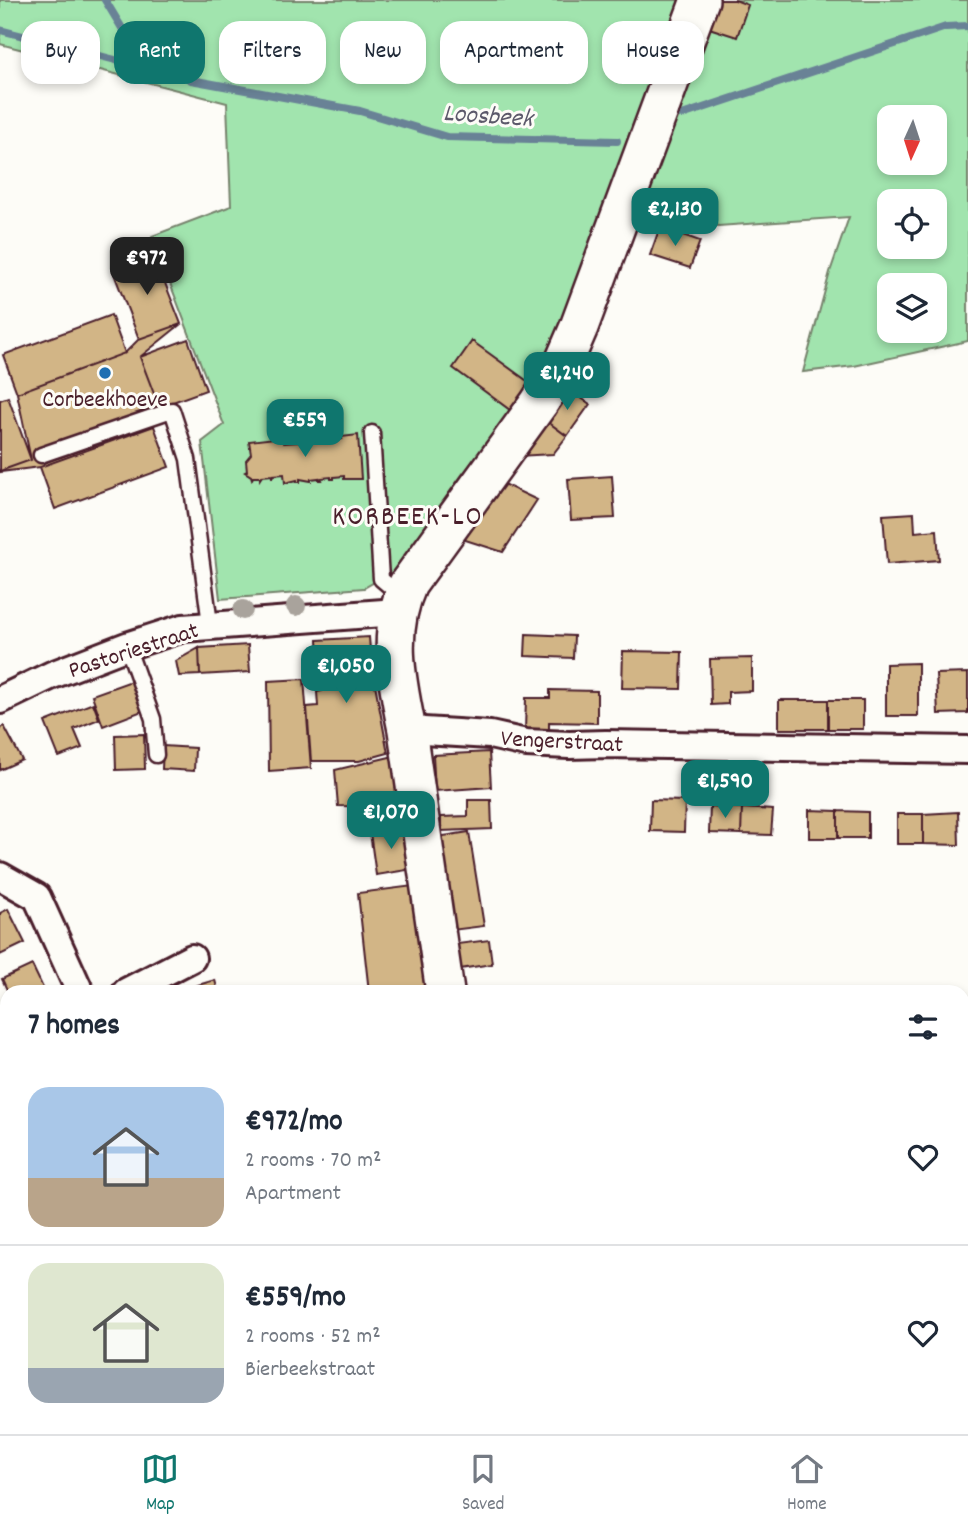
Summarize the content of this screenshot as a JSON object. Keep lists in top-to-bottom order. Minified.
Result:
{"streets":{"street":["Pastoriestraat","Vengerstraat"]},"districts":["KORBEEK-LO"],"water":["Loosbeek"],"places":["Corbeekhoeve"],"north":"bottom","page":{"chip":["Buy","Rent","Filters","New","Apartment","House"],"price":["€2,130","€972","€1,240","€559","€1,050","€1,590","€1,070"],"heading":"7 homes","list":[{"name":"€972/mo","note":"2 rooms · 70 m² · Apartment"},{"name":"€559/mo","note":"2 rooms · 52 m² · Bierbeekstraat"}],"tabs":["Map","Saved","Home"]}}
